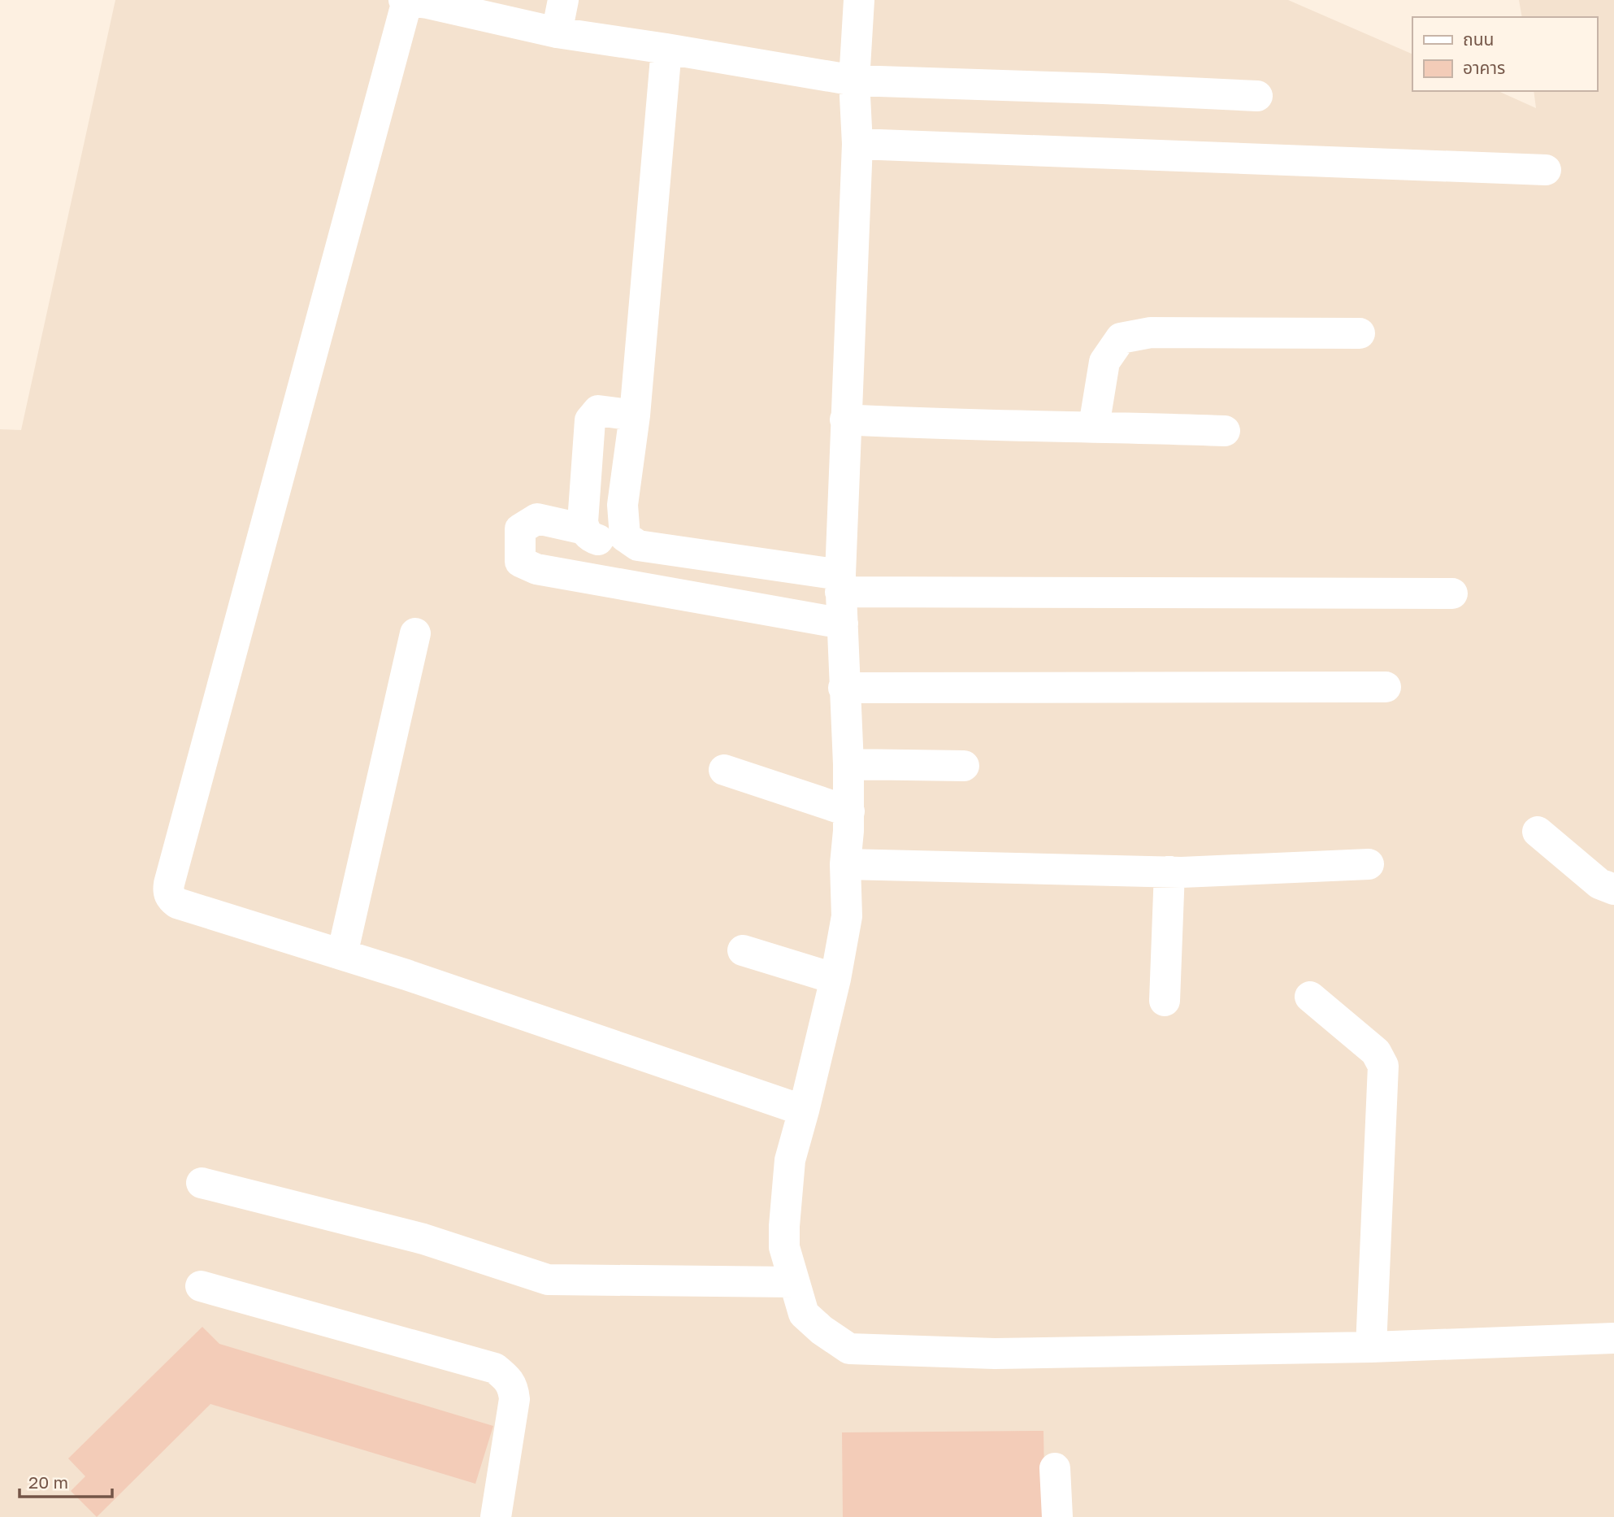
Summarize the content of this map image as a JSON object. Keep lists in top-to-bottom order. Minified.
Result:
{"legend":["ถนน","อาคาร"],"scale_bar":"20 m"}
